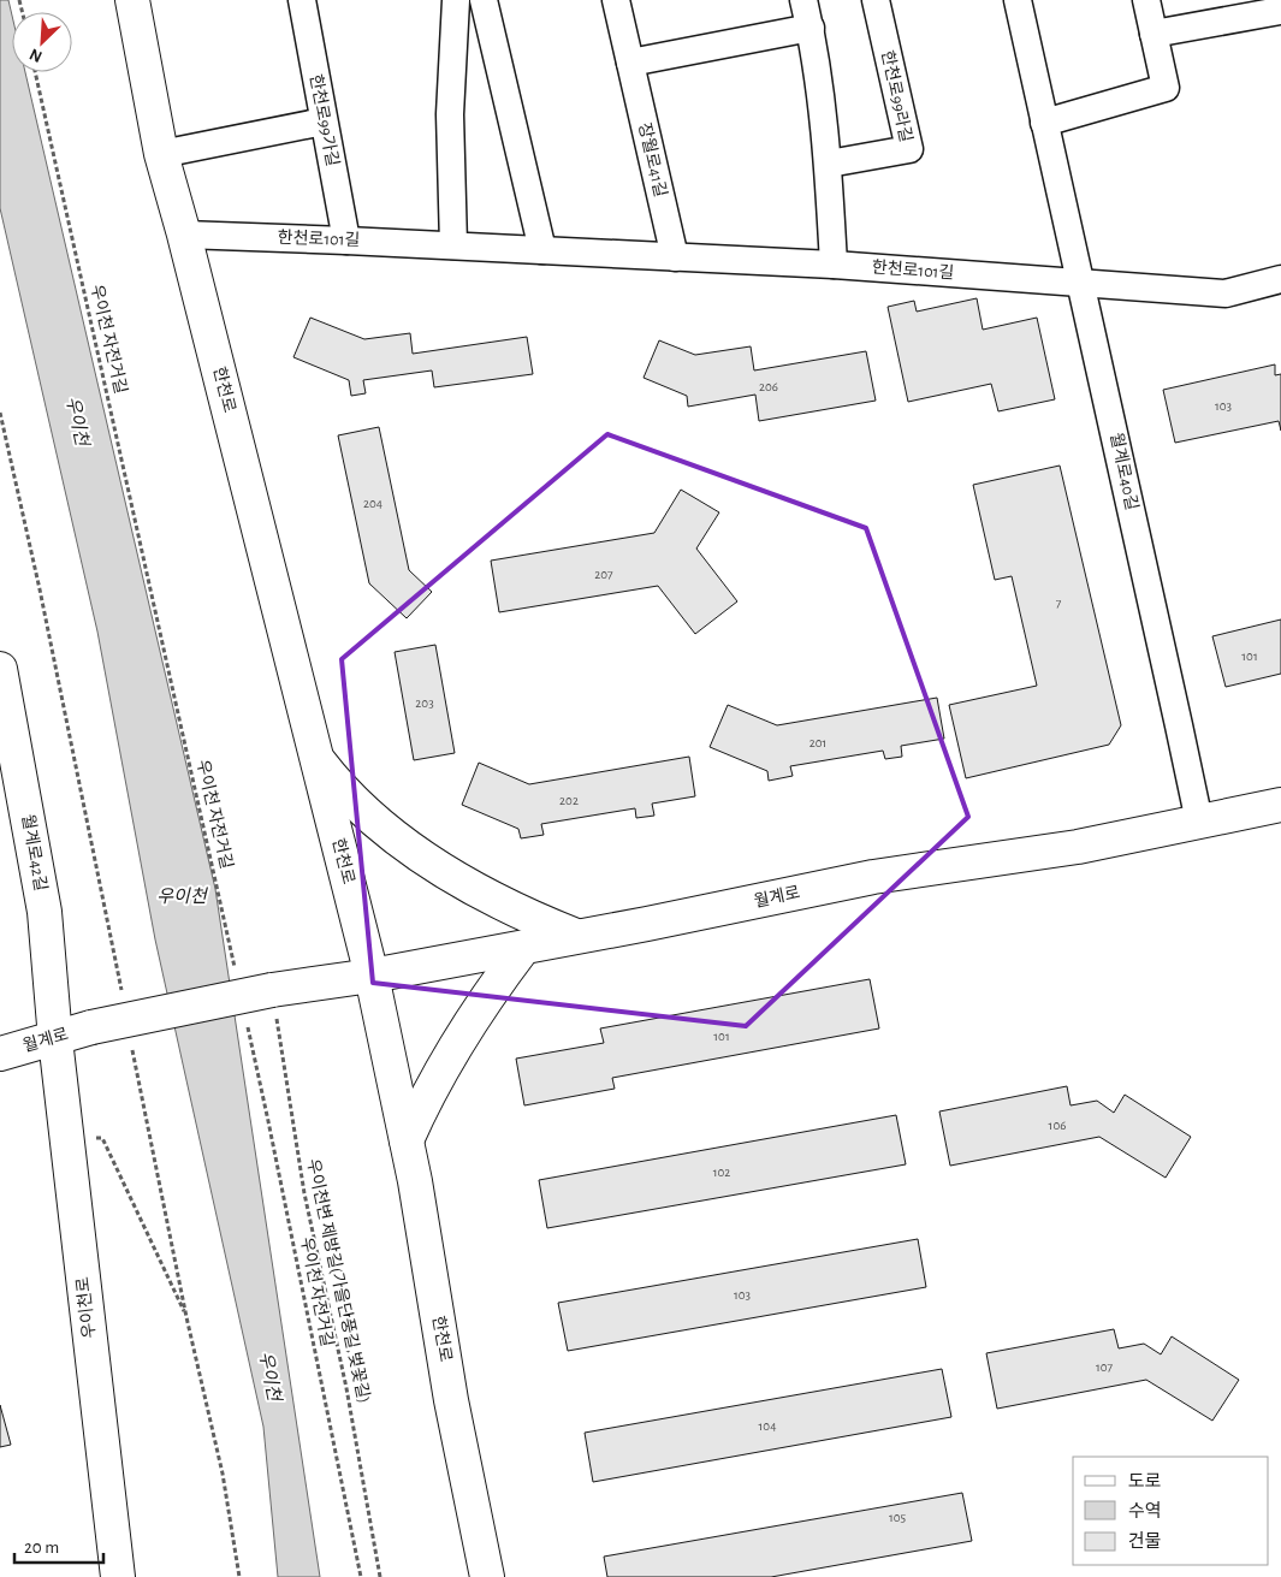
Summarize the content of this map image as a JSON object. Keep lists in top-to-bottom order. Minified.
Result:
{"streets":{"main road":["한천로","월계로42길","월계로","우이천로"],"street":["한천로99라길","한천로99가길","장월로41길","한천로101길","월계로40길"],"path":["우이천 자전거길","우이천변 제방길(가을단풍길,벚꽃길)"]},"crossings":[["한천로99가길","한천로101길"],["장월로41길","한천로101길"],["한천로101길","한천로"],["한천로101길","월계로40길"],["한천로","월계로"],["월계로40길","월계로"],["월계로42길","월계로"],["월계로42길","우이천로"],["월계로","우이천변 제방길(가을단풍길,벚꽃길)"],["월계로","우이천로"]],"water":["우이천"],"house_numbers":["206","103","204","207","7","101","203","201","202","101","106","102","103","107","104","105"],"legend":["도로","수역","건물"],"scale_bar":"20 m","north":"bottom left"}
